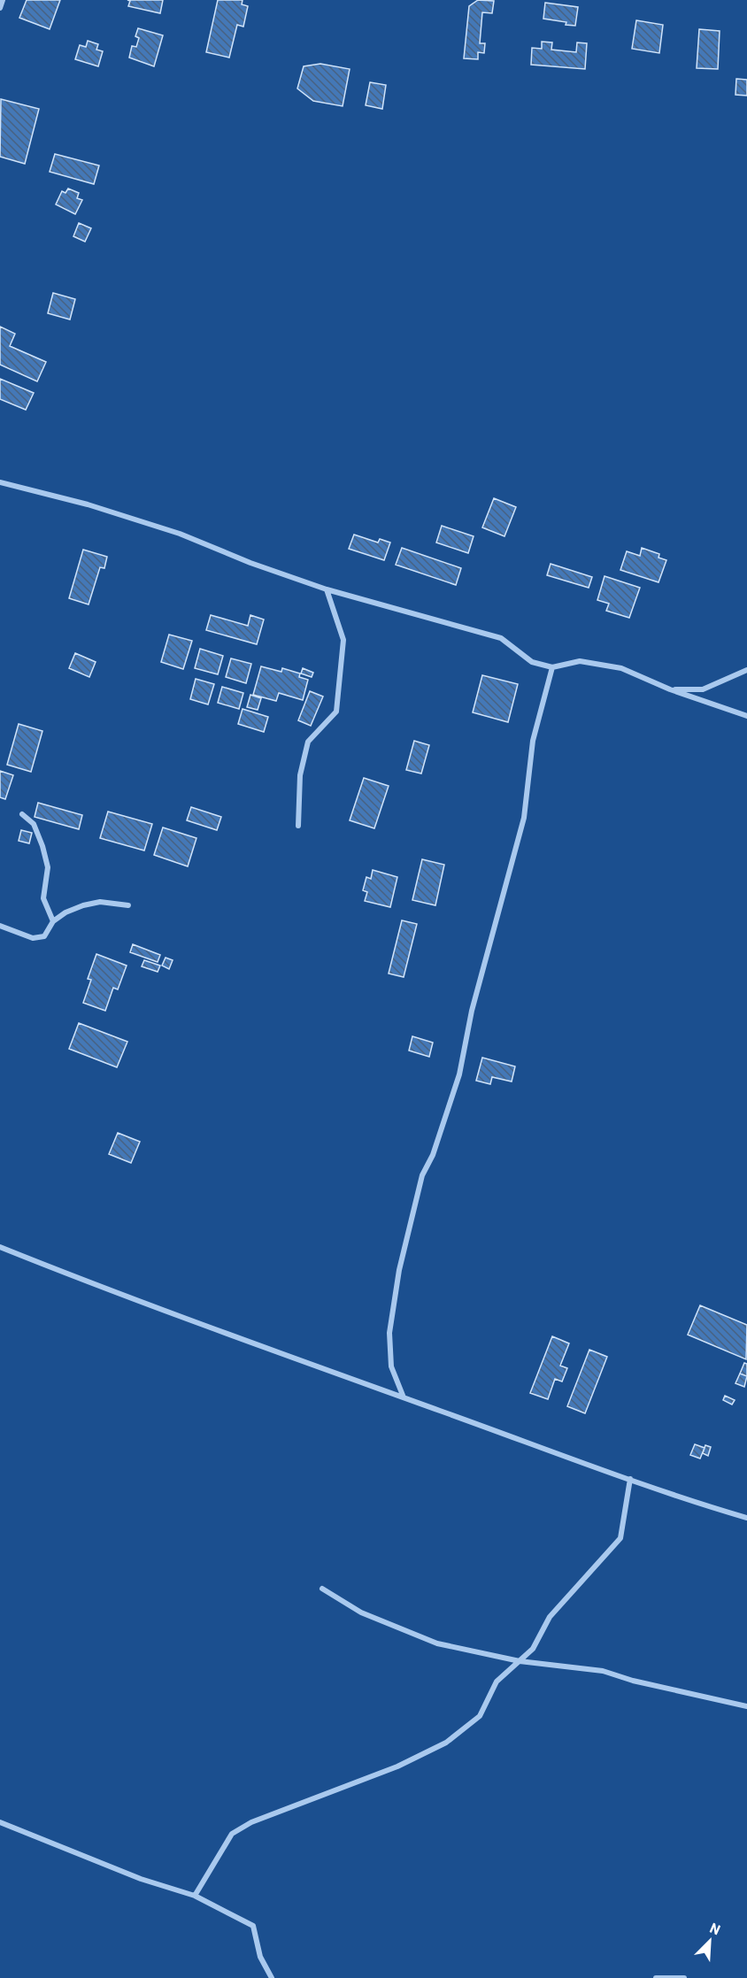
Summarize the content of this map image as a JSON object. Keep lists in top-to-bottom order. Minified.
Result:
{"north":"top right"}
